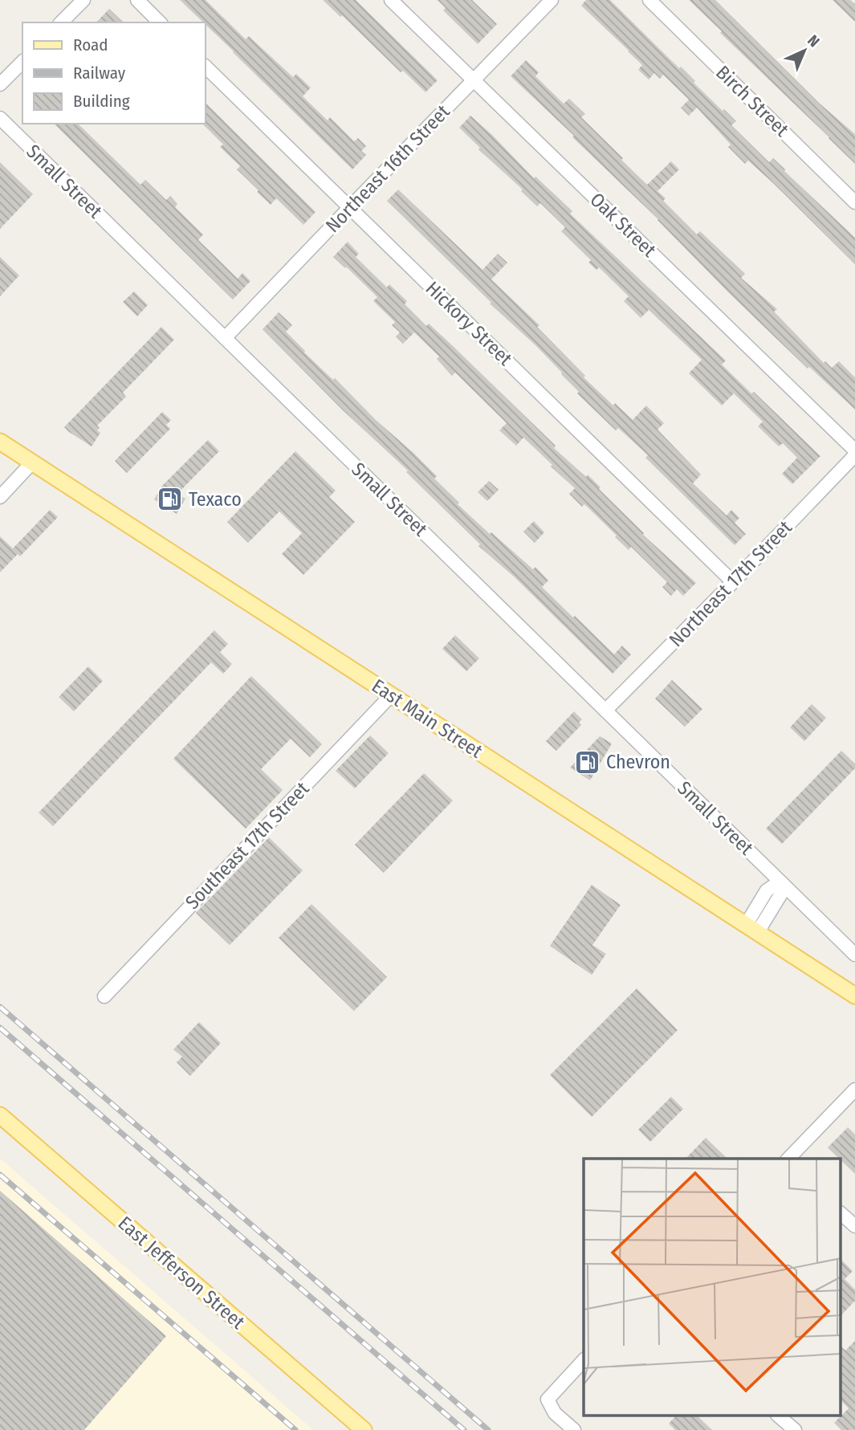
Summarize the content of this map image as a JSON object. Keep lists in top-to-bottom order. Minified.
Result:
{"streets":{"main road":["East Main Street","East Jefferson Street"],"street":["Birch Street","Northeast 16th Street","Small Street","Oak Street","Hickory Street","Northeast 17th Street","Southeast 17th Street"]},"crossings":[["Northeast 16th Street","Small Street"],["Northeast 16th Street","Oak Street"],["Northeast 16th Street","Hickory Street"],["Small Street","Northeast 17th Street"],["Hickory Street","Northeast 17th Street"],["East Main Street","Southeast 17th Street"]],"places":{"fuel station":["Texaco","Chevron"]},"legend":["Road","Railway","Building"],"north":"top right"}
